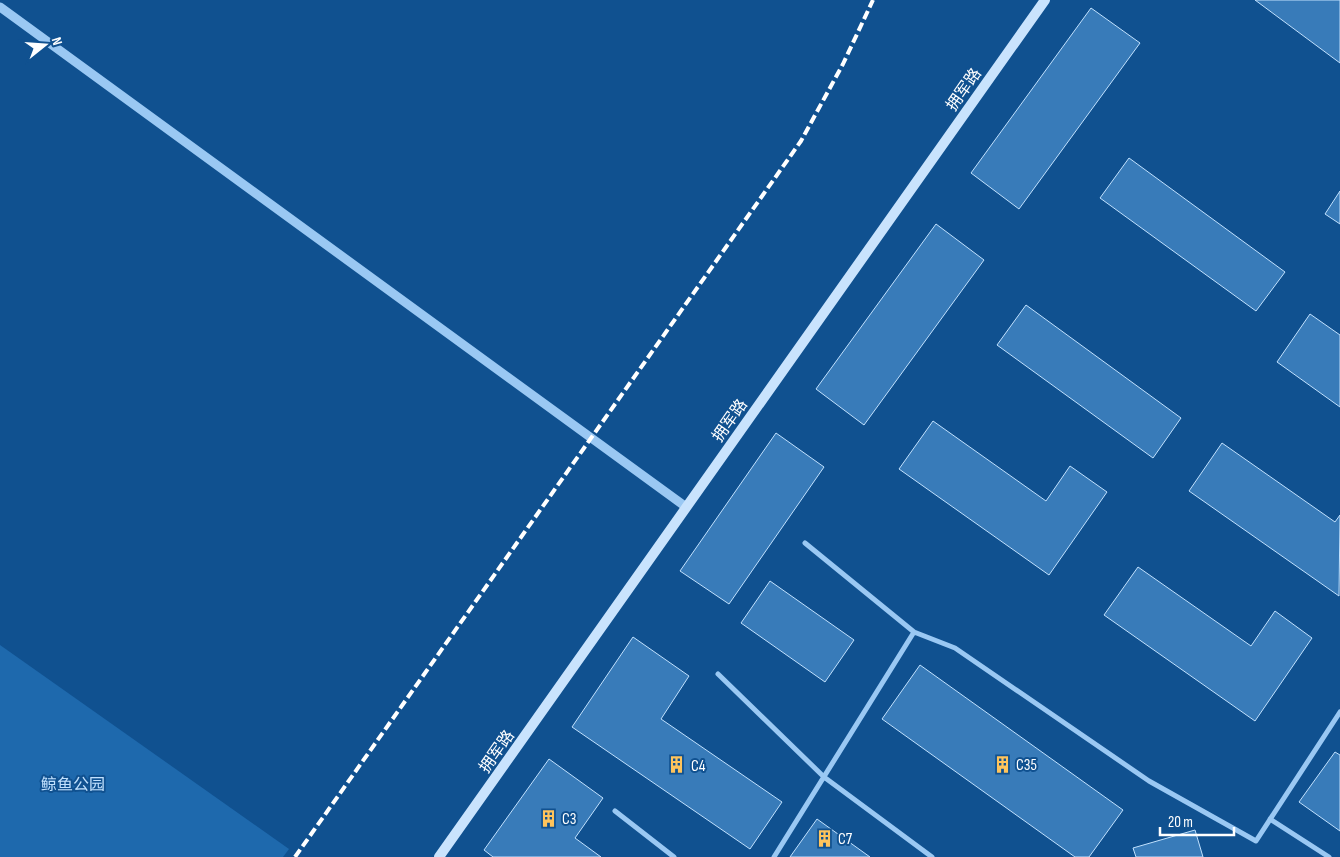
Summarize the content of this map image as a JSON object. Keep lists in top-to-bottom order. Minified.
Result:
{"streets":{"main road":["拥军路"]},"parks":["鲸鱼公园"],"places":{"building":["C35","C4","C3","C7"]},"scale_bar":"20 m","north":"right"}
